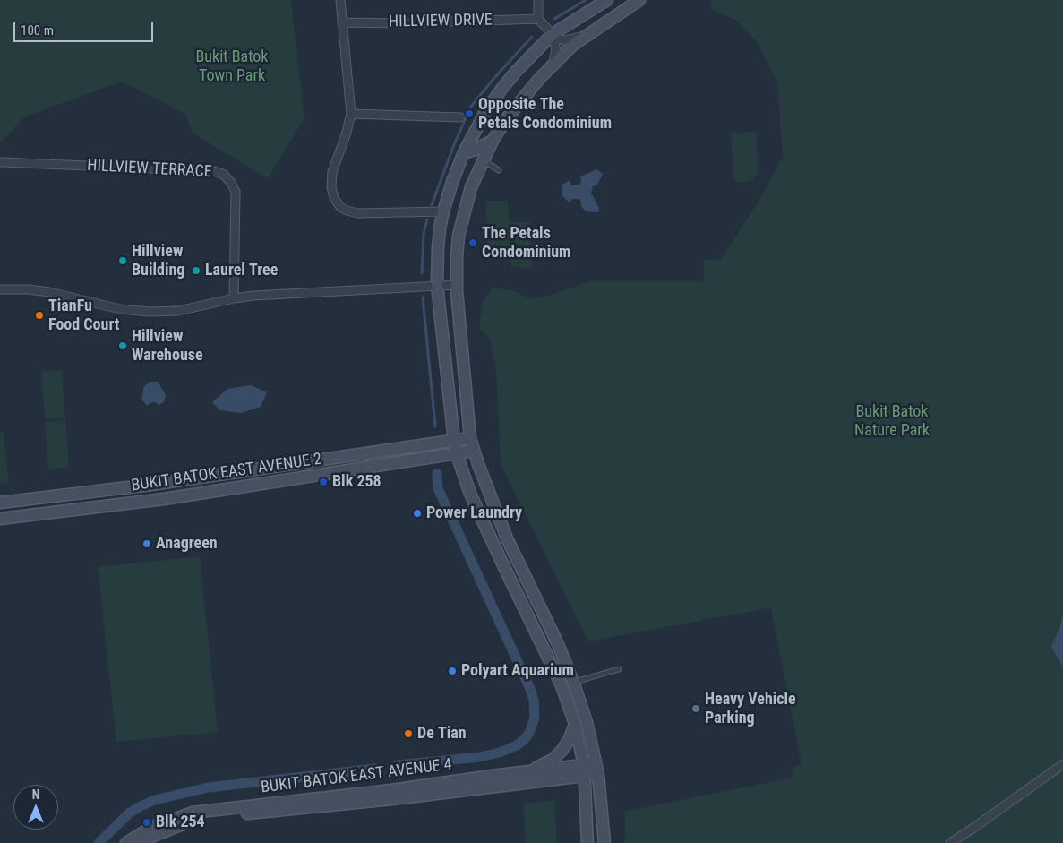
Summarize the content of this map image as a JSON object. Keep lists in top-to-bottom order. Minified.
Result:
{"streets":{"street":["HILLVIEW DRIVE","HILLVIEW TERRACE","BUKIT BATOK EAST AVENUE 2","BUKIT BATOK EAST AVENUE 4"]},"parks":["Bukit Batok Town Park","Bukit Batok Nature Park"],"places":["Opposite The Petals Condominium","The Petals Condominium","Hillview Building","Laurel Tree","TianFu Food Court","Hillview Warehouse","Blk 258","Power Laundry","Anagreen","Polyart Aquarium","Heavy Vehicle Parking","De Tian","Blk 254"],"scale_bar":"100 m","north":"top"}
